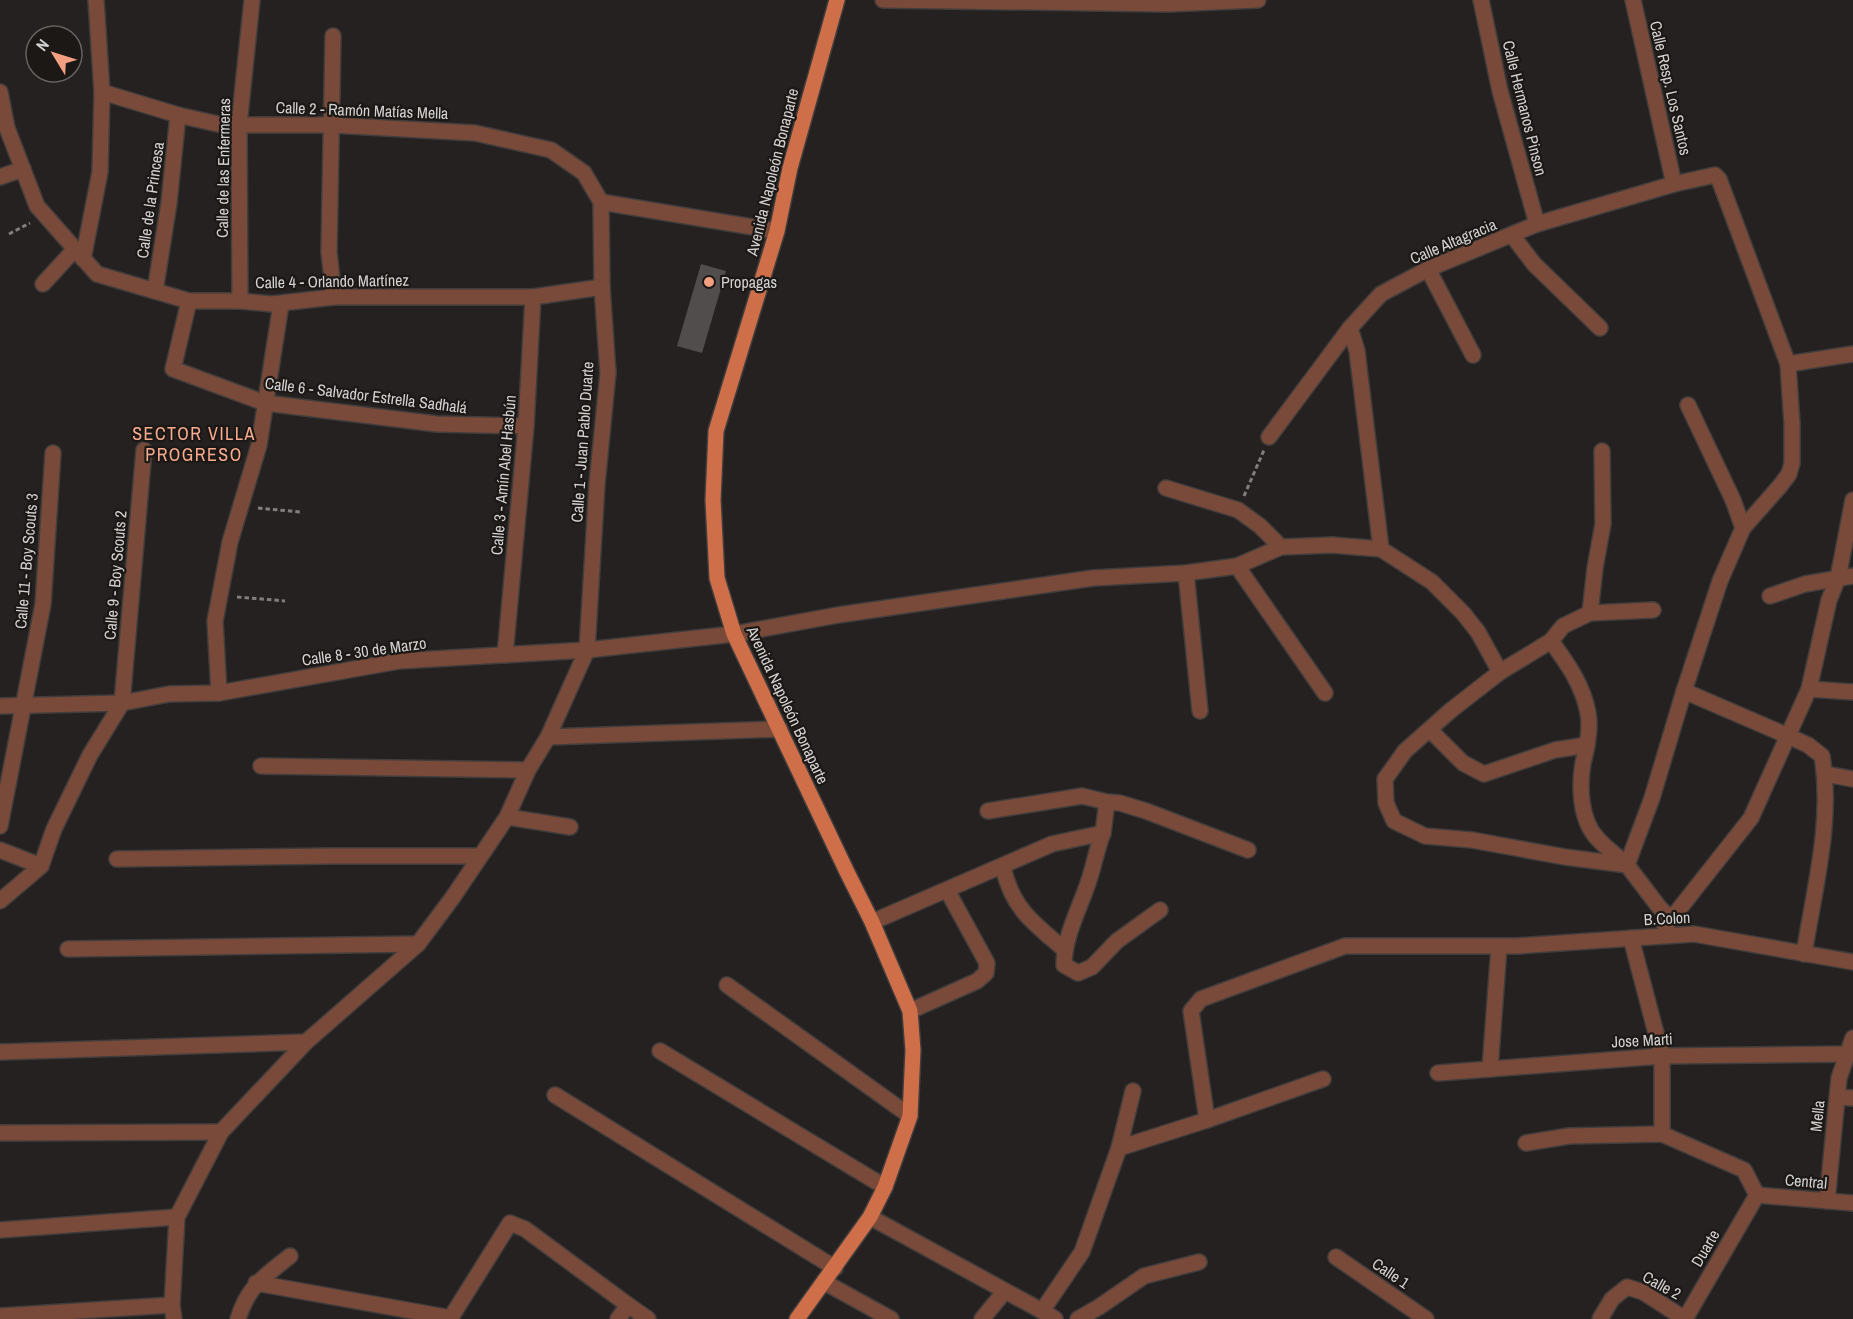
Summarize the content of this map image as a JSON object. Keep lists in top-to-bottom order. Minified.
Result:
{"streets":{"main road":["Avenida Napoleón Bonaparte"],"street":["Calle Resp. Los Santos","Calle Hermanos Pinson","Calle 2 - Ramón Matías Mella","Calle de las Enfermeras","Calle de la Princesa","Calle Altagracia","Calle 4 - Orlando Martínez","Calle 6 - Salvador Estrella Sadhalá","Calle 1 - Juan Pablo Duarte","Calle 3 - Amín Abel Hasbún","Calle 11 - Boy Scouts 3","Calle 9 - Boy Scouts 2","Calle 8 - 30 de Marzo","B.Colon","Jose Marti","Mella","Central","Duarte","Calle 1","Calle 2"]},"crossings":[["Calle Resp. Los Santos","Calle Altagracia"],["Calle Hermanos Pinson","Calle Altagracia"],["Calle 2 - Ramón Matías Mella","Calle de las Enfermeras"],["Calle 2 - Ramón Matías Mella","Calle de la Princesa"],["Calle 2 - Ramón Matías Mella","Calle 1 - Juan Pablo Duarte"],["Calle de las Enfermeras","Calle 4 - Orlando Martínez"],["Avenida Napoleón Bonaparte","Calle 8 - 30 de Marzo"],["Calle de la Princesa","Calle 4 - Orlando Martínez"],["Calle 4 - Orlando Martínez","Calle 6 - Salvador Estrella Sadhalá"],["Calle 4 - Orlando Martínez","Calle 1 - Juan Pablo Duarte"],["Calle 4 - Orlando Martínez","Calle 3 - Amín Abel Hasbún"],["Calle 6 - Salvador Estrella Sadhalá","Calle 3 - Amín Abel Hasbún"],["Calle 1 - Juan Pablo Duarte","Calle 8 - 30 de Marzo"],["Calle 3 - Amín Abel Hasbún","Calle 8 - 30 de Marzo"],["Calle 11 - Boy Scouts 3","Calle 8 - 30 de Marzo"],["Calle 9 - Boy Scouts 2","Calle 8 - 30 de Marzo"],["Jose Marti","Mella"],["Mella","Central"],["Central","Duarte"],["Duarte","Calle 2"]],"districts":["SECTOR VILLA PROGRESO"],"places":["Propagas"],"north":"top left"}
